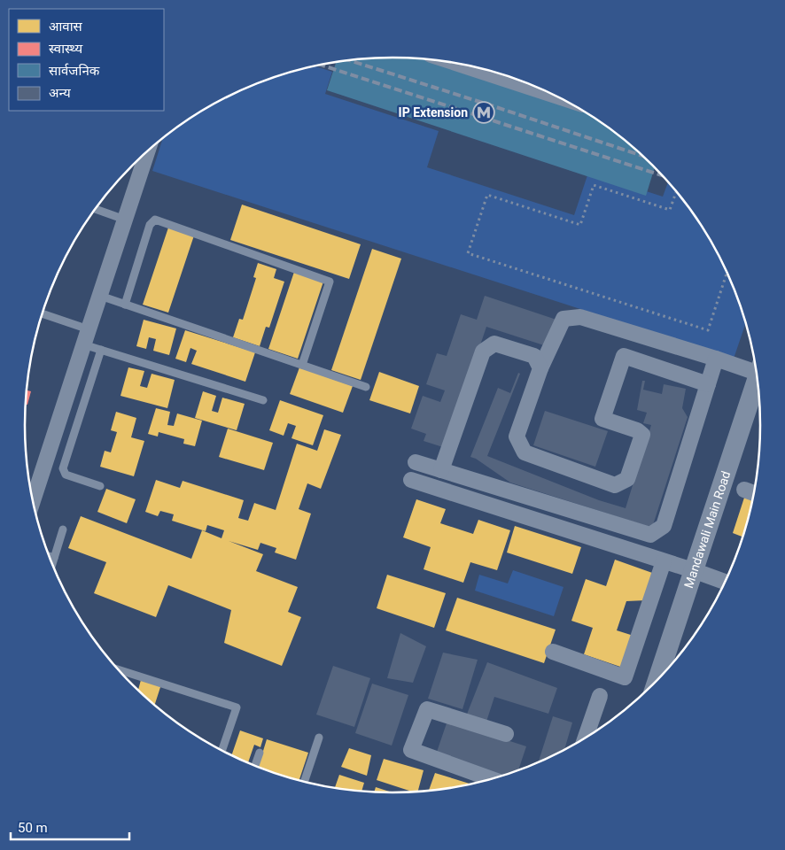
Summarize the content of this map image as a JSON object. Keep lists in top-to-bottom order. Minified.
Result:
{"streets":{"street":["Mandawali Main Road"]},"places":{"metro station":["IP Extension"]},"legend":["आवास","स्वास्थ्य","सार्वजनिक","अन्य"],"scale_bar":"50 m"}
